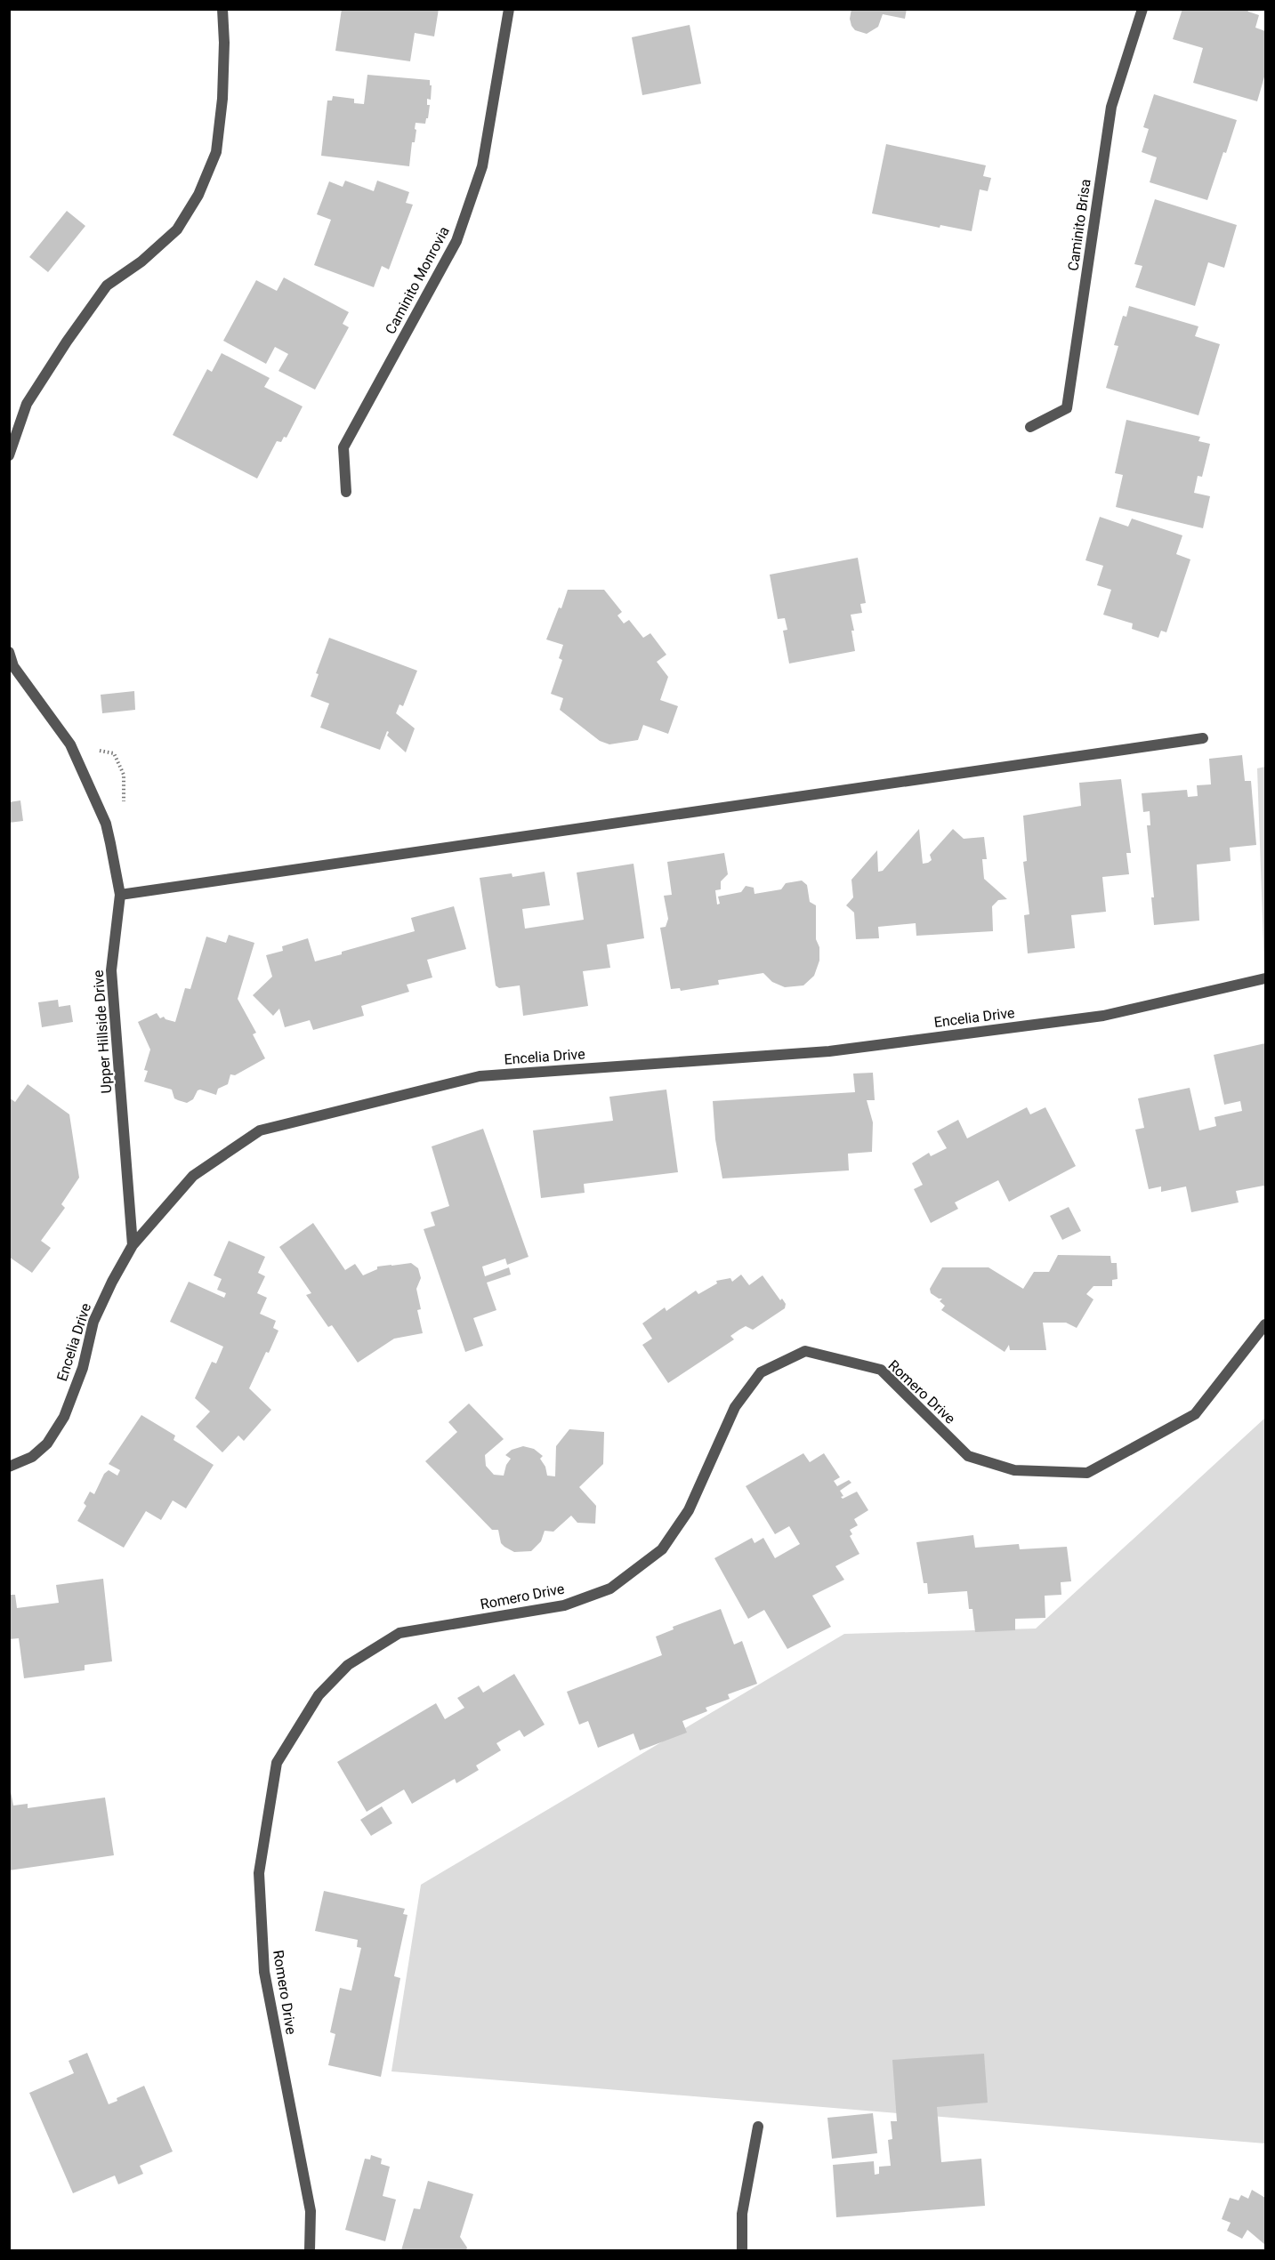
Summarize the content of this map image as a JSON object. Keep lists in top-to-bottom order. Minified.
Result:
{"streets":{"street":["Caminito Brisa","Caminito Monrovia","Encelia Drive","Upper Hillside Drive","Romero Drive"]},"crossings":[["Encelia Drive","Upper Hillside Drive"]]}
